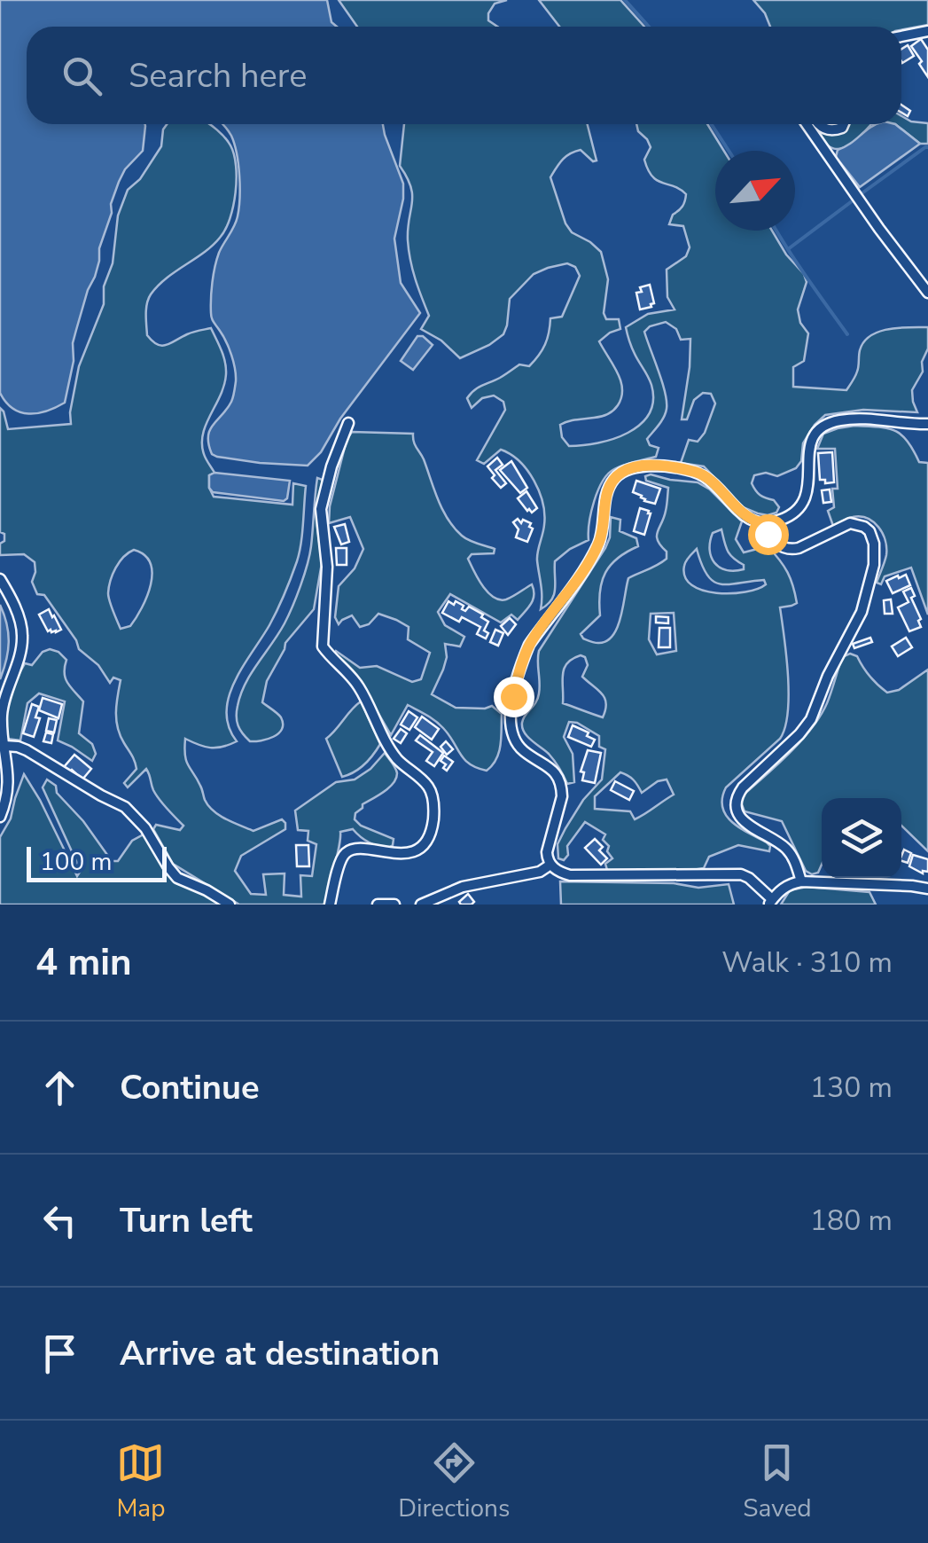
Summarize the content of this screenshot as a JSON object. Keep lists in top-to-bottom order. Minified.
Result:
{"scale_bar":"100 m","north":"top right","page":{"search":"Search here","scale":"100 m","heading":["4 min","Walk · 310 m"],"list":[["Continue","130 m"],["Turn left","180 m"],"Arrive at destination"],"nav":["Map","Directions","Saved"]}}
